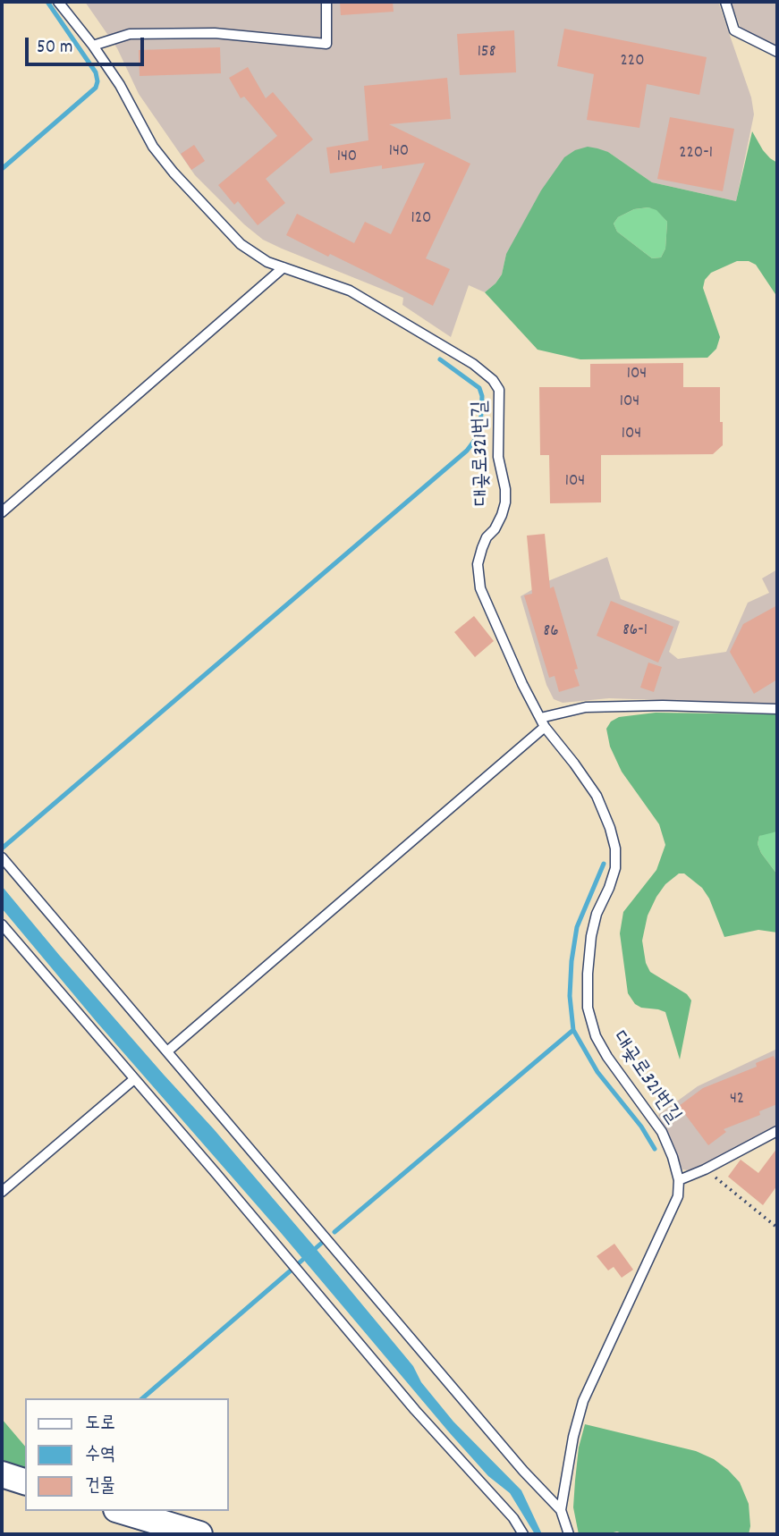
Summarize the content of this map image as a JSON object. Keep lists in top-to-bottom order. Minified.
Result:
{"streets":{"lane":["대곶로321번길"]},"house_numbers":["158","220","140","220-1","140","120","104","104","104","104","86-1","86","42"],"legend":["도로","수역","건물"],"scale_bar":"50 m"}
